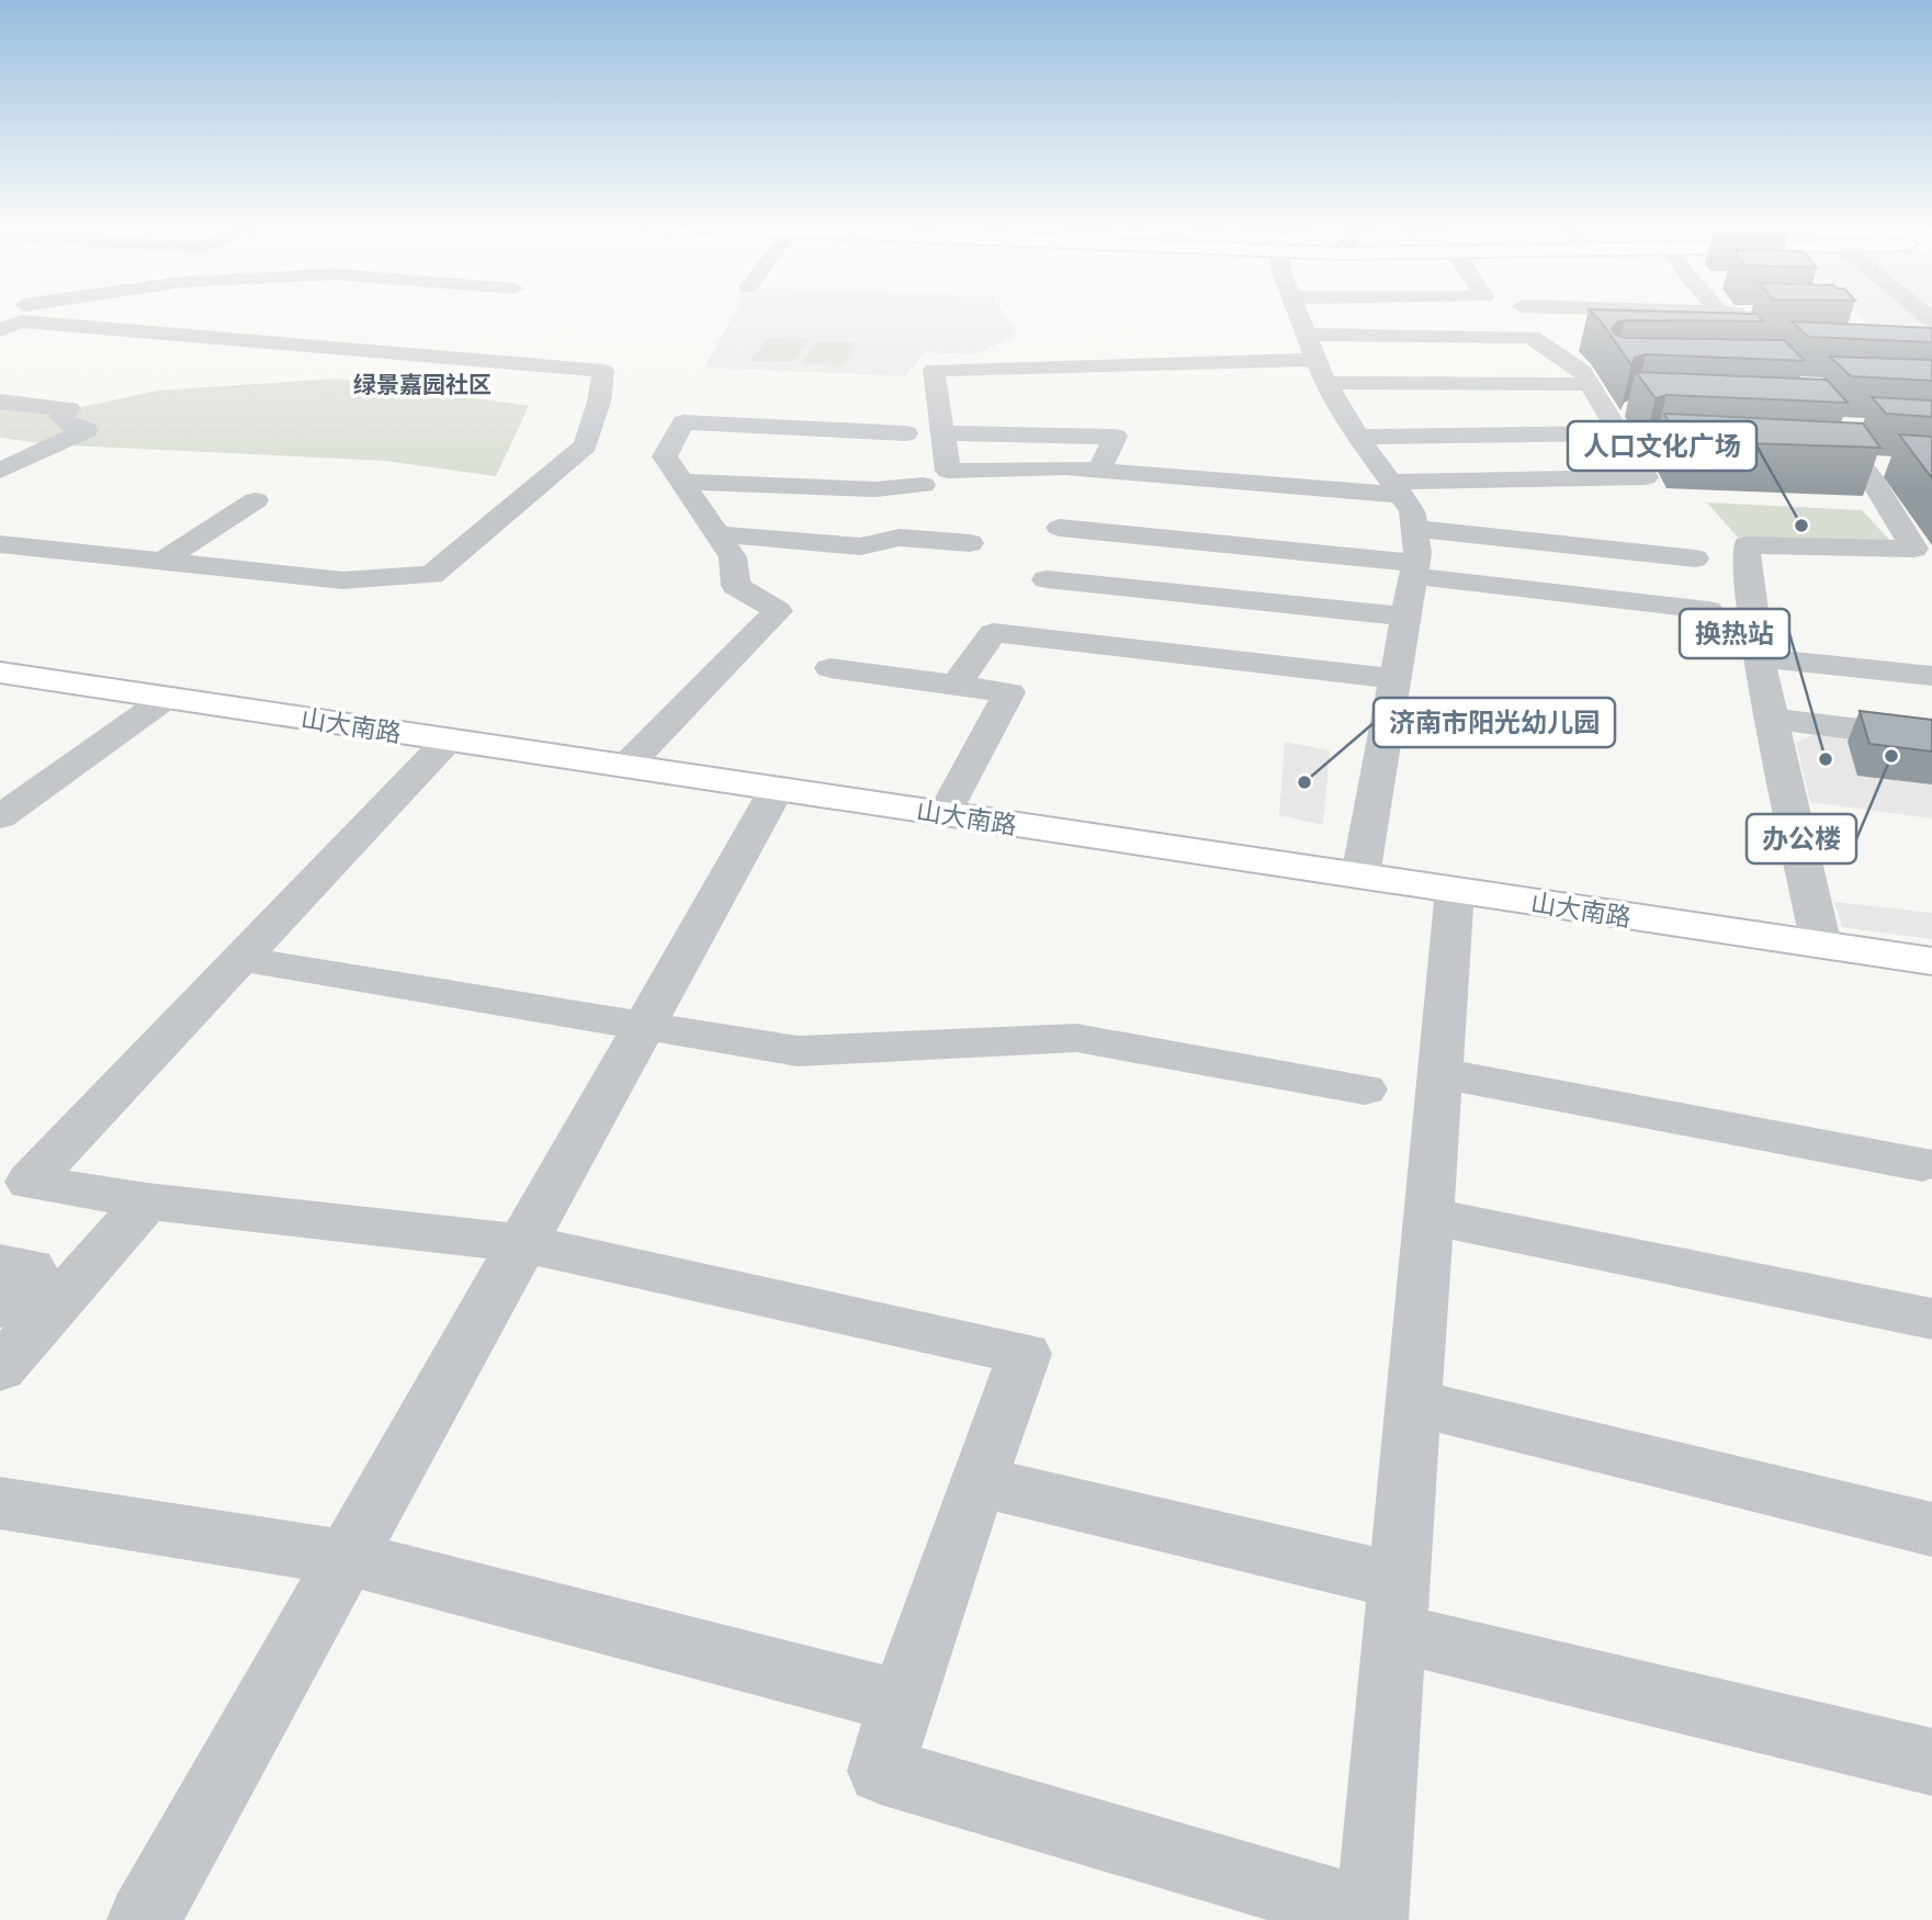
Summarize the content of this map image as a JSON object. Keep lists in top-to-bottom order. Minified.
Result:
{"streets":{"street":["山大南路"]},"districts":["绿景嘉园社区"],"places":["人口文化广场","办公楼","换热站","济南市阳光幼儿园"]}
